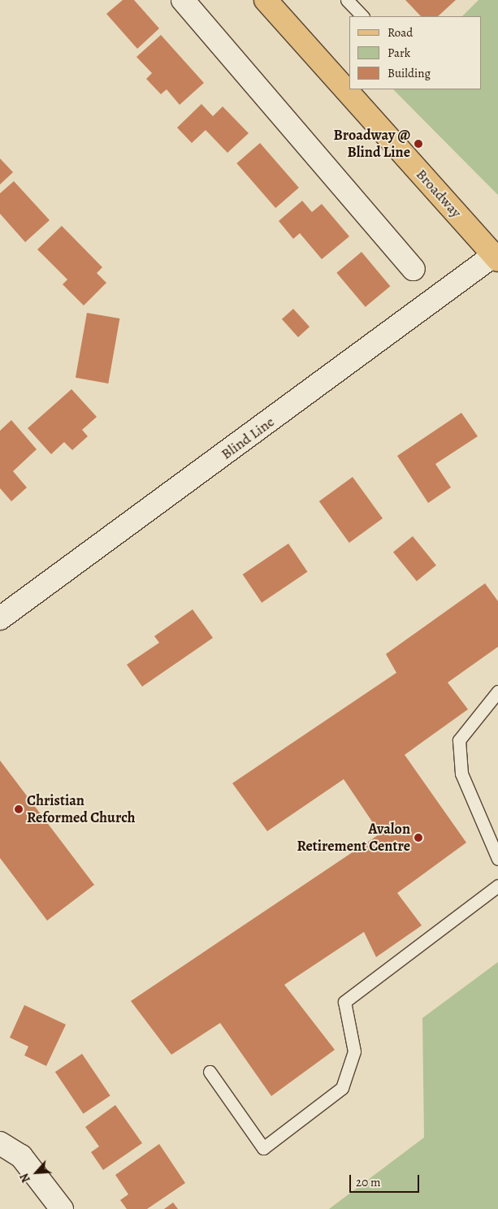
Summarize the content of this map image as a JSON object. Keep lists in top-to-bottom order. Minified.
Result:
{"streets":{"main road":["Broadway"],"street":["Blind Line"]},"crossings":[["Broadway","Blind Line"]],"places":["Broadway @ Blind Line","Christian Reformed Church","Avalon Retirement Centre"],"legend":["Road","Park","Building"],"scale_bar":"20 m","north":"bottom left"}
